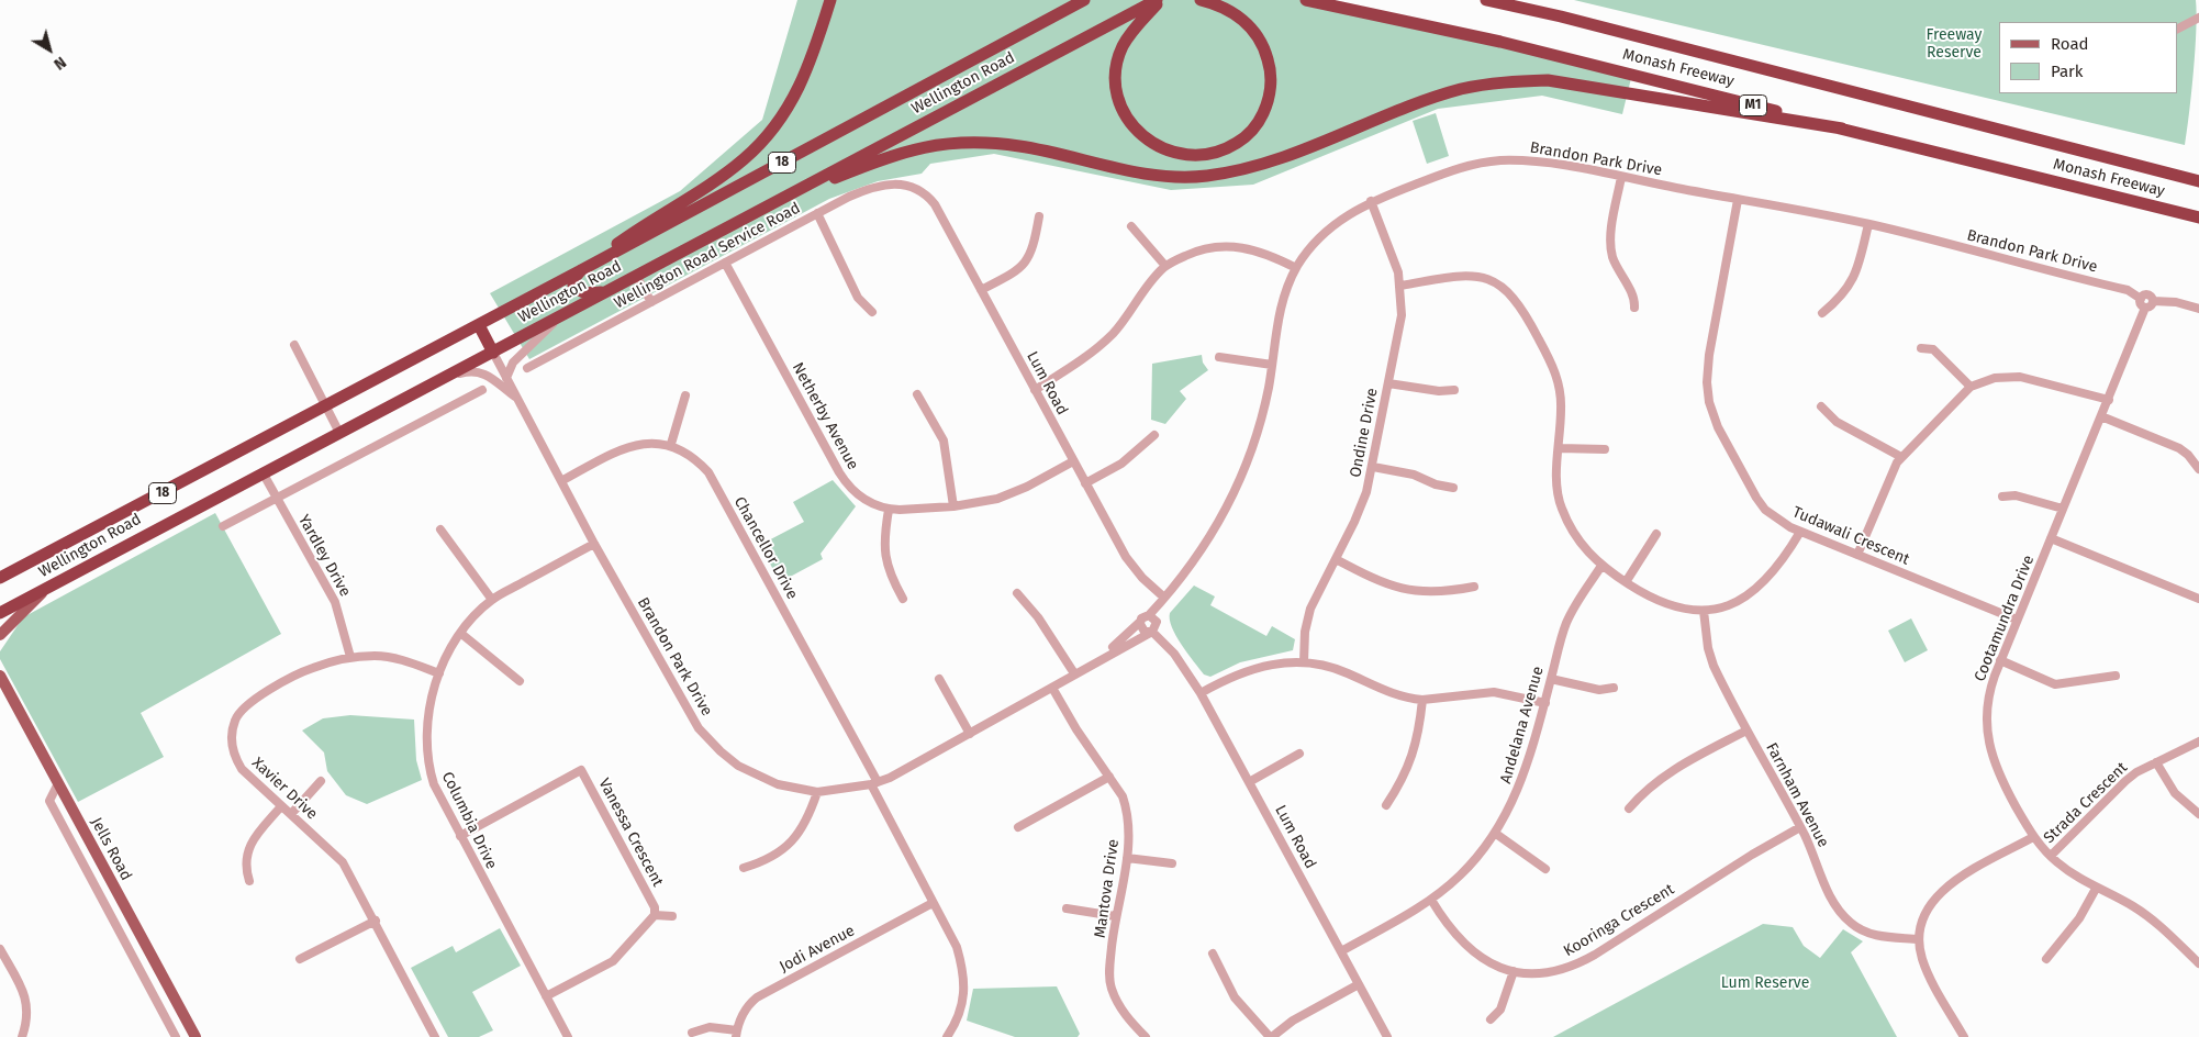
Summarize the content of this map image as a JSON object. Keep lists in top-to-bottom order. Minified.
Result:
{"streets":{"highway":["Monash Freeway","Wellington Road","M1","18"],"main road":["Jells Road"],"street":["Brandon Park Drive","Wellington Road Service Road","Lum Road","Netherby Avenue","Ondine Drive","Tudawali Crescent","Chancellor Drive","Yardley Drive","Cootamundra Drive","Andelana Avenue","Xavier Drive","Farnham Avenue","Strada Crescent","Columbia Drive","Vanessa Crescent","Mantova Drive","Kooringa Crescent","Jodi Avenue"]},"crossings":[["Wellington Road","Brandon Park Drive"],["Wellington Road","Yardley Drive"],["Brandon Park Drive","Lum Road"],["Brandon Park Drive","Ondine Drive"],["Brandon Park Drive","Tudawali Crescent"],["Brandon Park Drive","Chancellor Drive"],["Brandon Park Drive","Cootamundra Drive"],["Brandon Park Drive","Columbia Drive"],["Brandon Park Drive","Mantova Drive"],["Wellington Road Service Road","Lum Road"],["Wellington Road Service Road","Netherby Avenue"],["Lum Road","Netherby Avenue"],["Lum Road","Andelana Avenue"],["Tudawali Crescent","Cootamundra Drive"],["Chancellor Drive","Jodi Avenue"],["Yardley Drive","Xavier Drive"],["Cootamundra Drive","Strada Crescent"],["Andelana Avenue","Kooringa Crescent"],["Xavier Drive","Columbia Drive"],["Farnham Avenue","Kooringa Crescent"],["Columbia Drive","Vanessa Crescent"]],"parks":["Freeway Reserve","Lum Reserve"],"legend":["Road","Park"],"north":"bottom right"}
